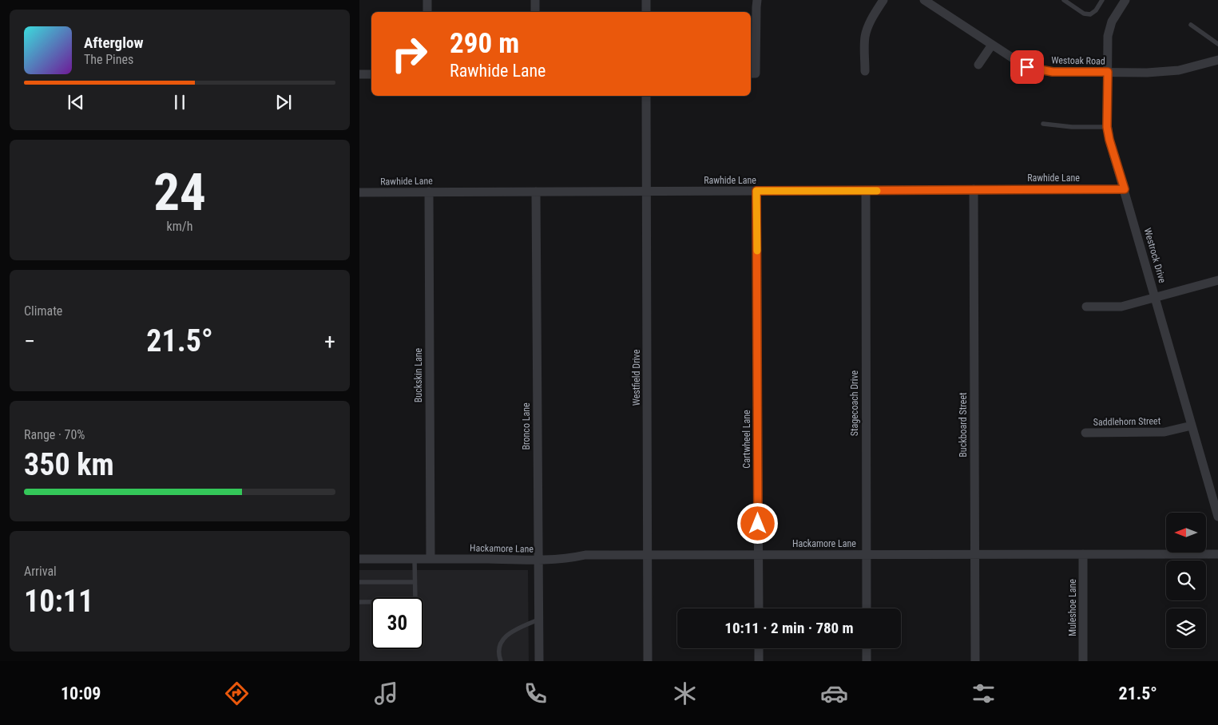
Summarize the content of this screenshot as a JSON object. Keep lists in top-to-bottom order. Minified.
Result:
{"streets":{"street":["Westoak Road","Rawhide Lane","Westrock Drive","Buckskin Lane","Westfield Drive","Stagecoach Drive","Saddlehorn Street","Buckboard Street","Bronco Lane","Cartwheel Lane","Hackamore Lane","Muleshoe Lane"]},"crossings":[["Westoak Road","Westrock Drive"],["Rawhide Lane","Westrock Drive"],["Rawhide Lane","Buckskin Lane"],["Rawhide Lane","Westfield Drive"],["Rawhide Lane","Stagecoach Drive"],["Rawhide Lane","Buckboard Street"],["Rawhide Lane","Bronco Lane"],["Rawhide Lane","Cartwheel Lane"],["Westrock Drive","Saddlehorn Street"],["Buckskin Lane","Hackamore Lane"],["Westfield Drive","Hackamore Lane"],["Stagecoach Drive","Hackamore Lane"],["Buckboard Street","Hackamore Lane"],["Bronco Lane","Hackamore Lane"],["Cartwheel Lane","Hackamore Lane"],["Hackamore Lane","Muleshoe Lane"]],"north":"left","page":{"turn":["290 m","Rawhide Lane"],"song":["Afterglow","The Pines"],"tile":[["24","km/h"],"Climate",["Range · 70%","350 km"],["Arrival","10:11"]],"heat":["−","21.5°","+"],"limit":"30","trip":"10:11 · 2 min · 780 m","tabs":["10:09","21.5°"]}}
